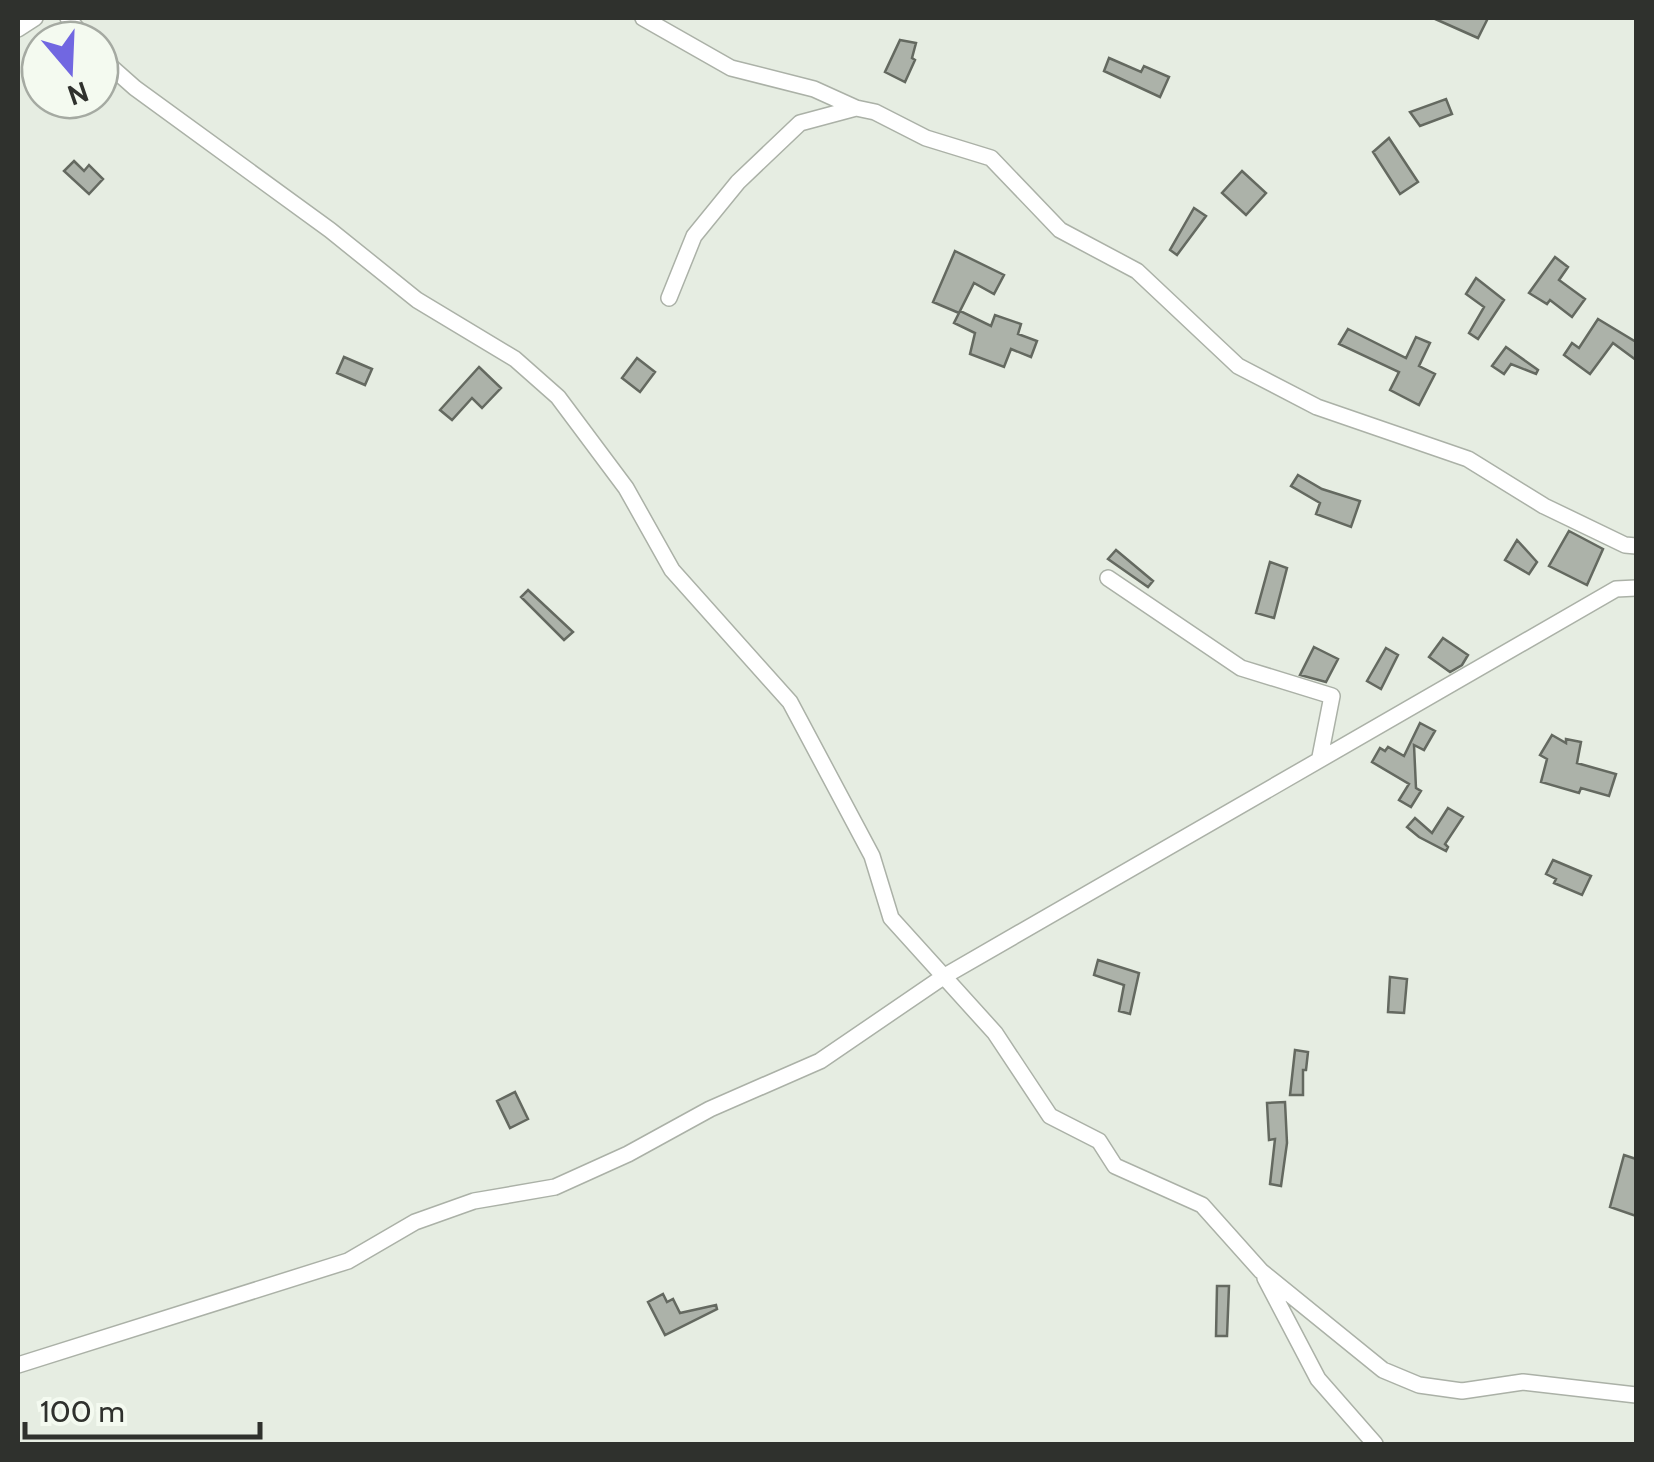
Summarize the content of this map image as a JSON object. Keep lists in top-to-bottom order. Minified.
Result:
{"scale_bar":"100 m","north":"bottom"}
